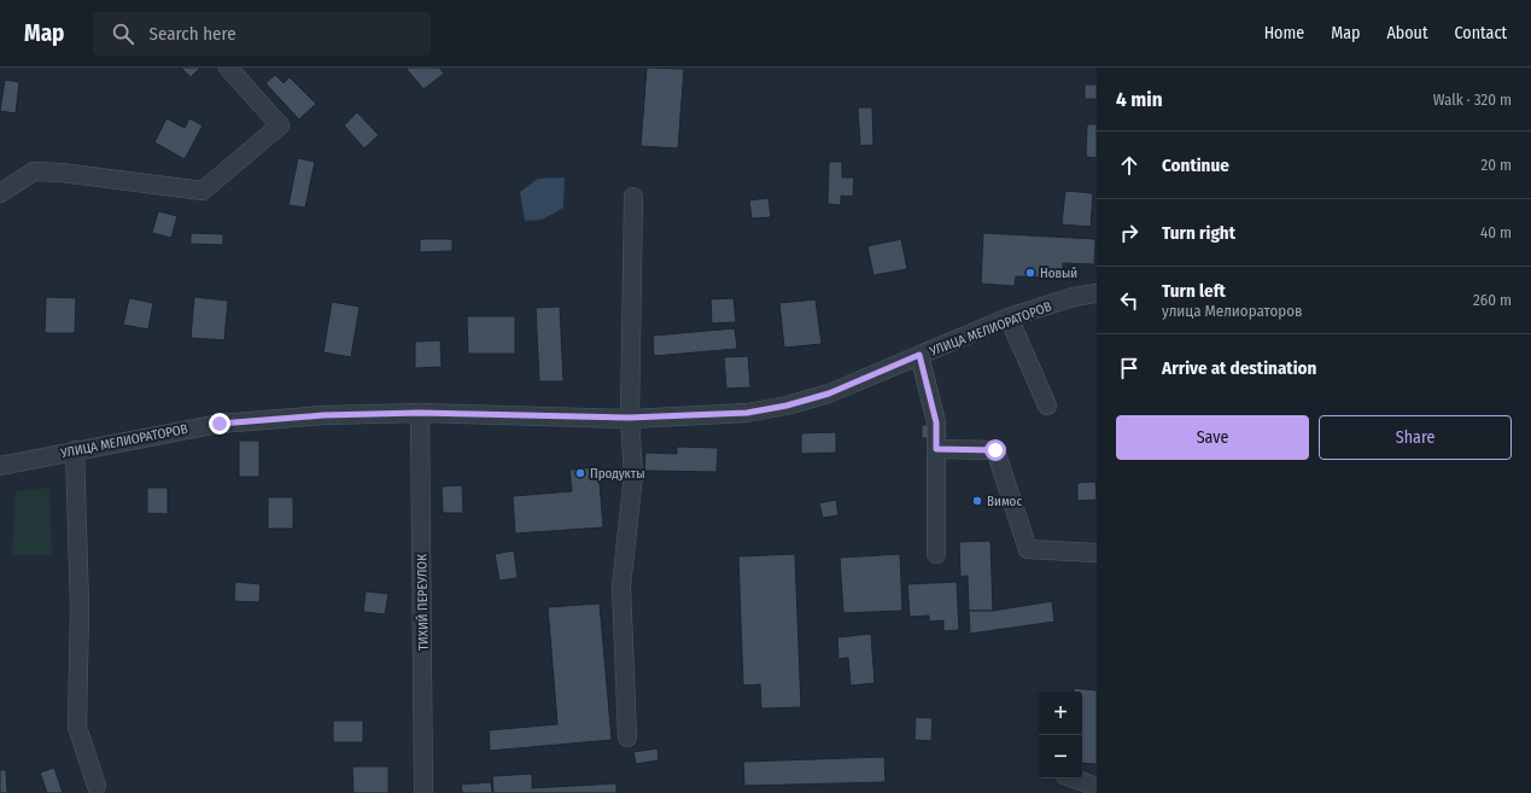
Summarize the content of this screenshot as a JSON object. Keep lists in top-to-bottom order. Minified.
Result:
{"streets":{"street":["УЛИЦА МЕЛИОРАТОРОВ","ТИХИЙ ПЕРЕУЛОК"]},"crossings":[["УЛИЦА МЕЛИОРАТОРОВ","ТИХИЙ ПЕРЕУЛОК"]],"places":["Новый","Продукты","Вимос"],"page":{"header":"Map","search":"Search here","nav":["Home","Map","About","Contact"],"heading":["4 min","Walk · 320 m"],"list":[["Continue","20 m"],["Turn right","40 m"],["Turn left","улица Мелиораторов","260 m"],"Arrive at destination"],"buttons":["Save","Share"],"map_buttons":["+","−"]}}
